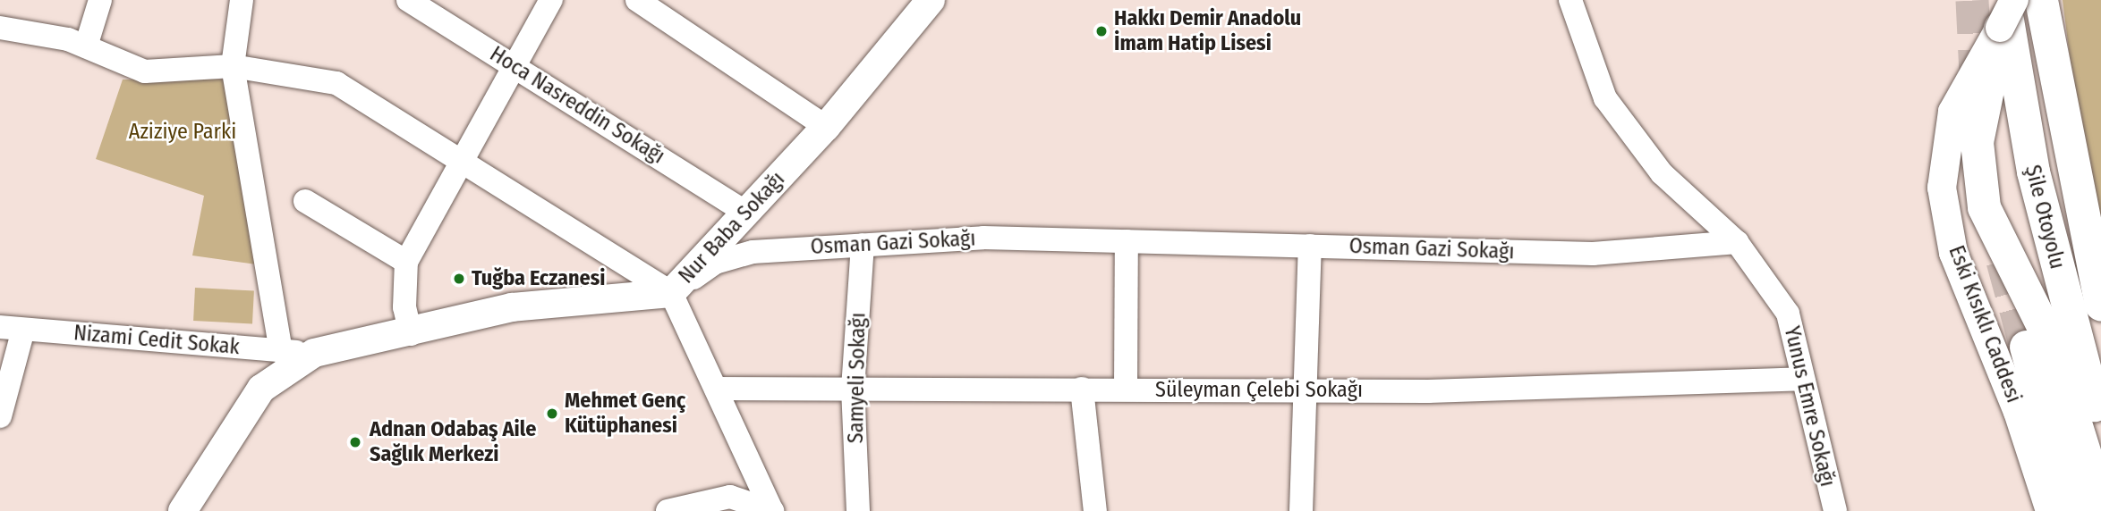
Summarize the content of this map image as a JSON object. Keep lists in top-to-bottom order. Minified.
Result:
{"streets":{"highway":["Şile Otoyolu"],"main road":["Nur Baba Sokağı","Eski Kısıklı Caddesi"],"street":["Hoca Nasreddin Sokağı","Osman Gazi Sokağı","Nizami Cedit Sokak","Samyeli Sokağı","Süleyman Çelebi Sokağı","Yunus Emre Sokağı"]},"crossings":[["Hoca Nasreddin Sokağı","Nur Baba Sokağı"],["Şile Otoyolu","Eski Kısıklı Caddesi"],["Nur Baba Sokağı","Osman Gazi Sokağı"],["Nur Baba Sokağı","Nizami Cedit Sokak"],["Osman Gazi Sokağı","Samyeli Sokağı"],["Osman Gazi Sokağı","Yunus Emre Sokağı"],["Samyeli Sokağı","Süleyman Çelebi Sokağı"],["Süleyman Çelebi Sokağı","Yunus Emre Sokağı"]],"parks":["Aziziye Parki"],"places":["Hakkı Demir Anadolu İmam Hatip Lisesi","Tuğba Eczanesi","Mehmet Genç Kütüphanesi","Adnan Odabaş Aile Sağlık Merkezi"]}
